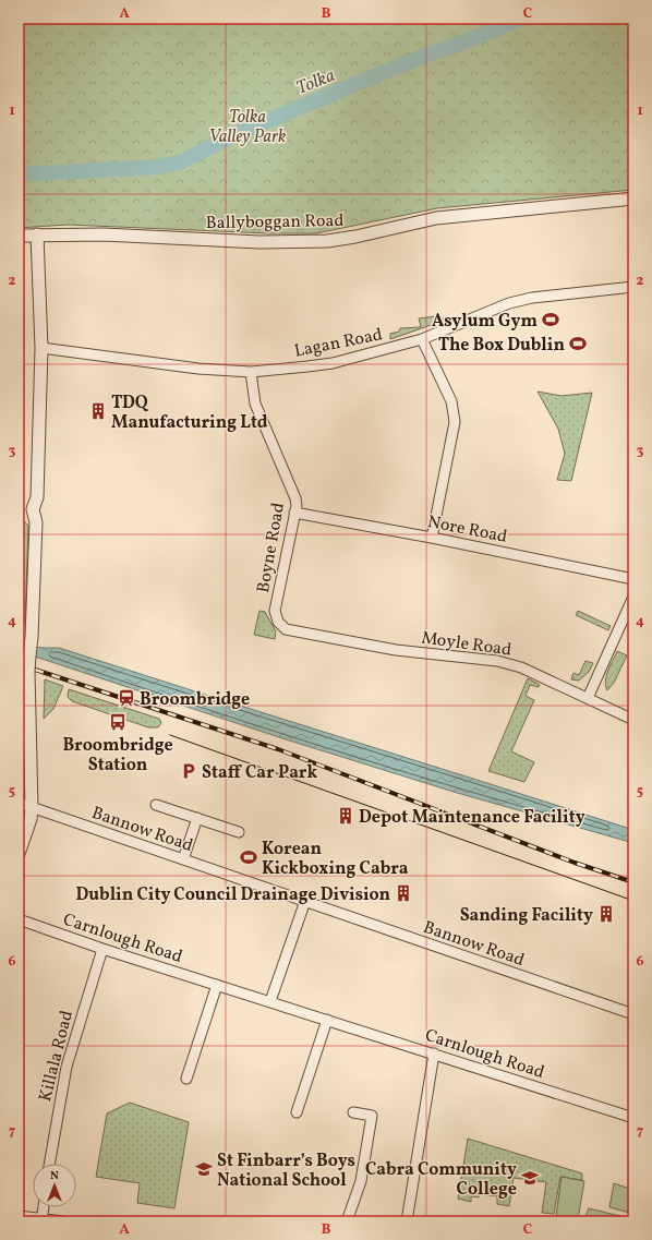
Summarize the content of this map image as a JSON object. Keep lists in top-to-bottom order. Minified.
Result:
{"streets":{"street":["Ballyboggan Road","Lagan Road","Nore Road","Boyne Road","Moyle Road","Bannow Road","Carnlough Road","Killala Road"]},"crossings":[["Lagan Road","Boyne Road"],["Nore Road","Boyne Road"],["Boyne Road","Moyle Road"],["Carnlough Road","Killala Road"]],"water":["Tolka"],"parks":["Tolka Valley Park"],"places":{"sports":["Asylum Gym","The Box Dublin","Korean Kickboxing Cabra"],"building":["TDQ Manufacturing Ltd","Depot Maintenance Facility","Dublin City Council Drainage Division","Sanding Facility"],"station":["Broombridge"],"bus stop":["Broombridge Station"],"parking":["Staff Car Park"],"school or university":["St Finbarr’s Boys National School","Cabra Community College"]},"north":"top","grid":{"columns":["A","B","C"],"rows":["1","2","3","4","5","6","7"]}}
